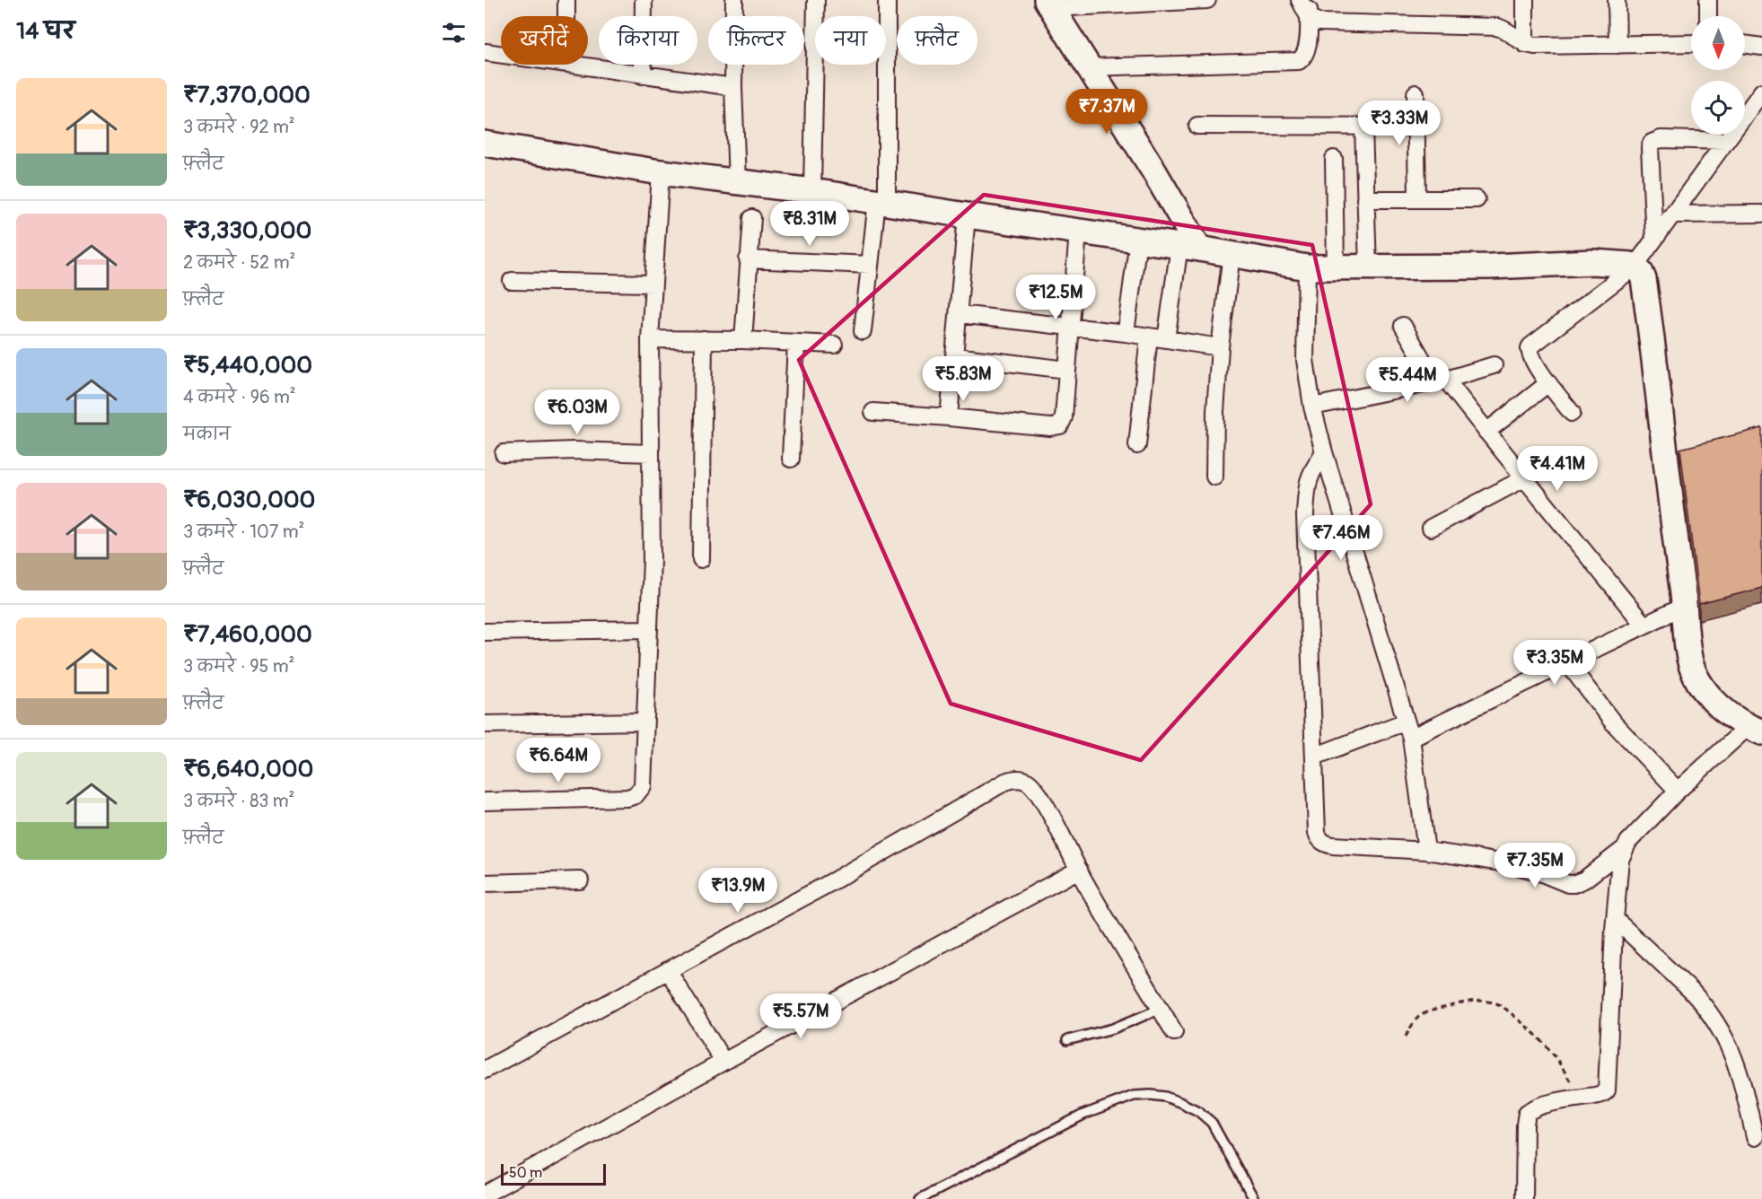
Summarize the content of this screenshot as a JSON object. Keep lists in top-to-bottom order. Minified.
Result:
{"scale_bar":"50 m","north":"bottom","page":{"heading":"14 घर","chip":["खरीदें","किराया","फ़िल्टर","नया","फ़्लैट"],"list":[{"name":"₹7,370,000","note":"3 कमरे · 92 m² · फ़्लैट"},{"name":"₹3,330,000","note":"2 कमरे · 52 m² · फ़्लैट"},{"name":"₹5,440,000","note":"4 कमरे · 96 m² · मकान"},{"name":"₹6,030,000","note":"3 कमरे · 107 m² · फ़्लैट"},{"name":"₹7,460,000","note":"3 कमरे · 95 m² · फ़्लैट"},{"name":"₹6,640,000","note":"3 कमरे · 83 m² · फ़्लैट"}],"price":["₹7.37M","₹3.33M","₹8.31M","₹12.5M","₹5.83M","₹5.44M","₹6.03M","₹4.41M","₹7.46M","₹3.35M","₹6.64M","₹7.35M","₹13.9M","₹5.57M"],"scale":"50 m"}}
